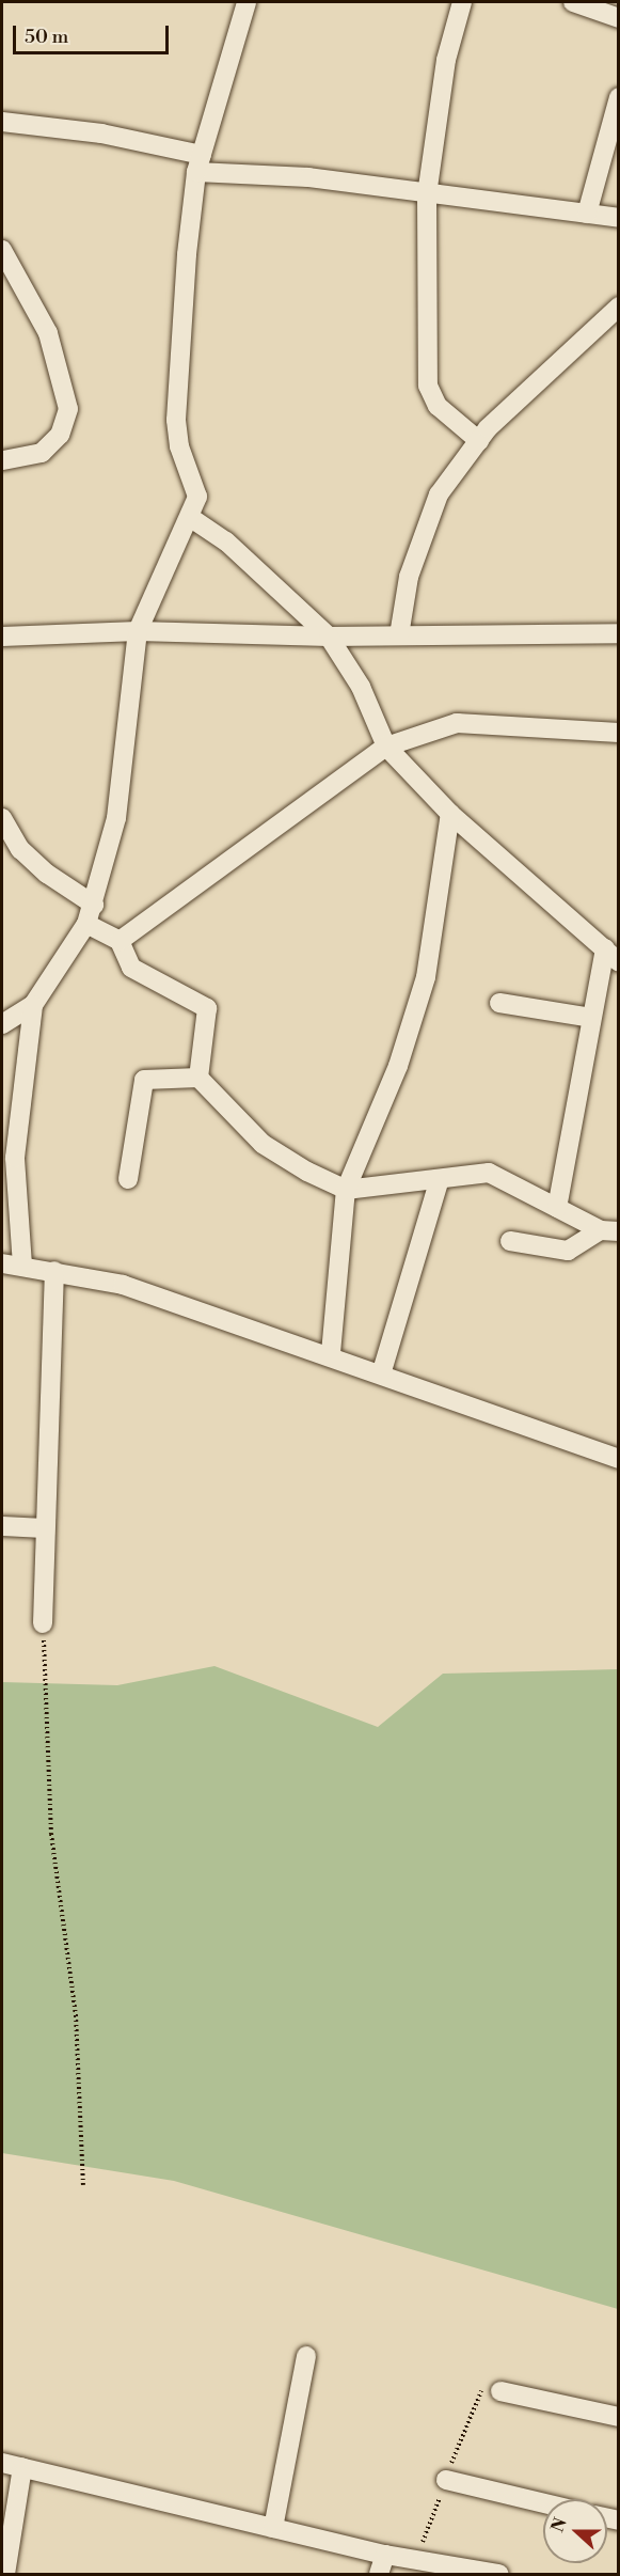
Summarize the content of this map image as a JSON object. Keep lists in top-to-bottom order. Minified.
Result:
{"scale_bar":"50 m","north":"left"}
